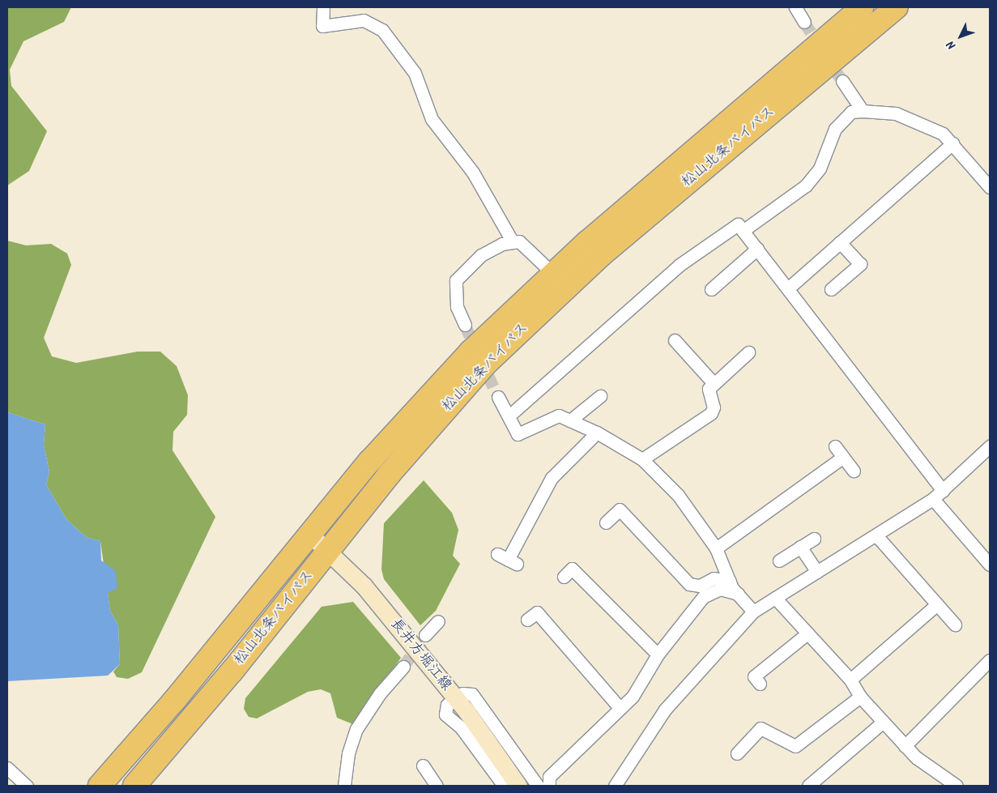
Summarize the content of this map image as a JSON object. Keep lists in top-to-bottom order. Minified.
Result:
{"streets":{"highway":["松山北条バイパス"],"main road":["長井方堀江線"]},"crossings":[["松山北条バイパス","長井方堀江線"]],"north":"bottom left"}
